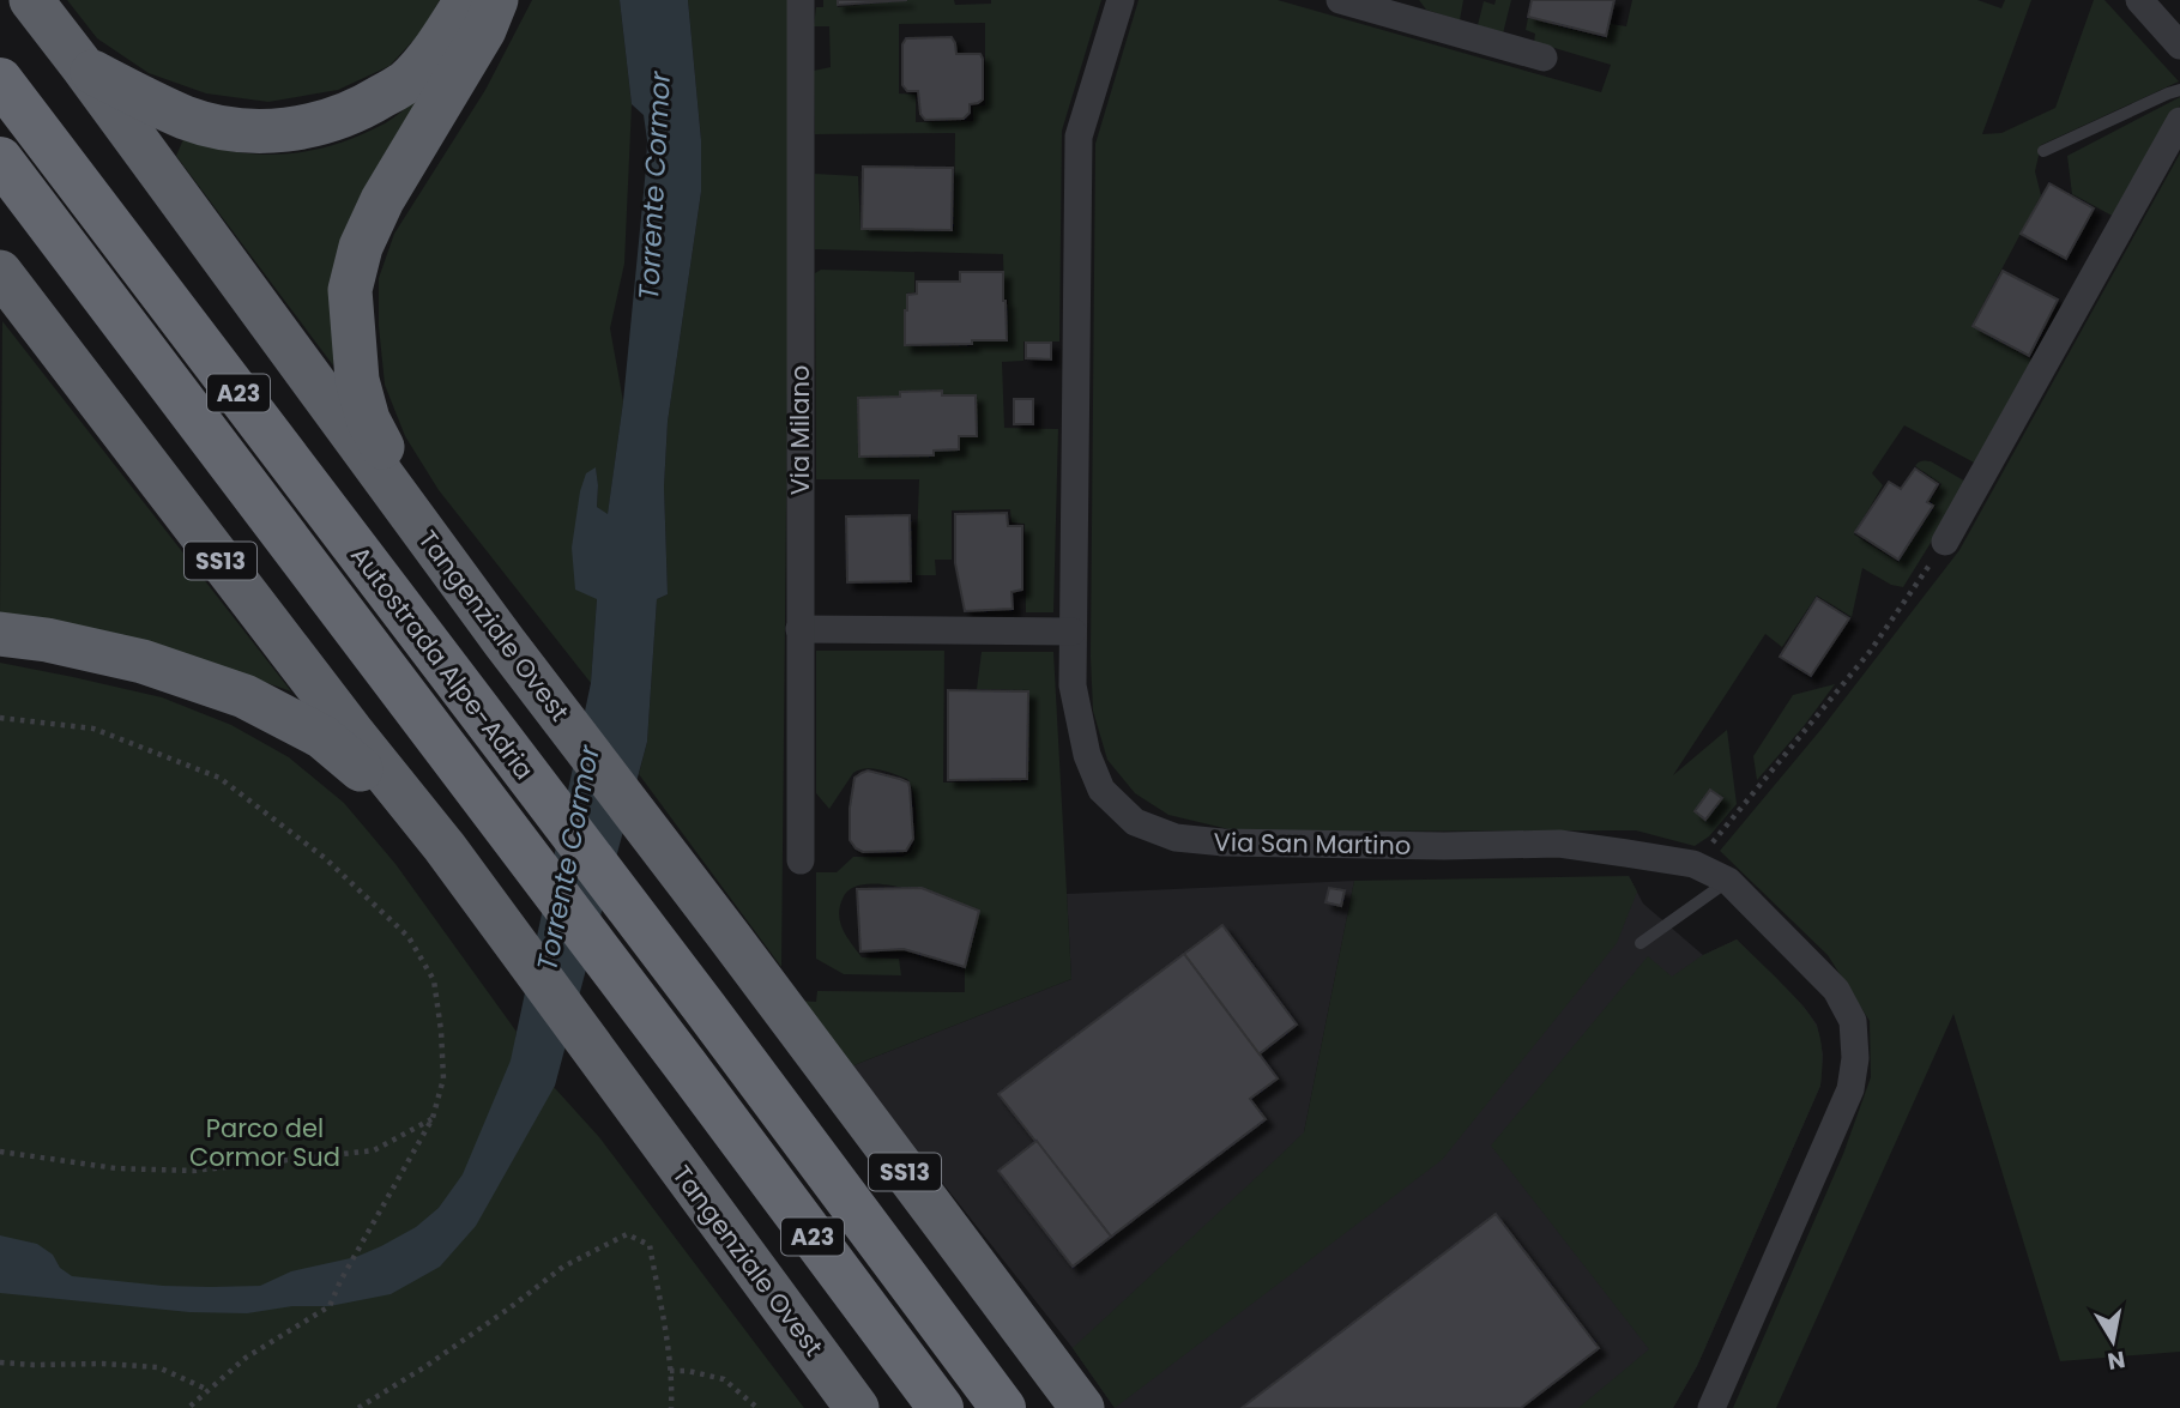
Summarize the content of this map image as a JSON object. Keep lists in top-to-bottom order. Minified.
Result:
{"streets":{"highway":["A23","SS13","Tangenziale Ovest","Autostrada Alpe-Adria"],"street":["Via Milano","Via San Martino"]},"crossings":[["SS13","Tangenziale Ovest"]],"water":["Torrente Cormor"],"parks":["Parco del Cormor Sud"],"north":"bottom"}
